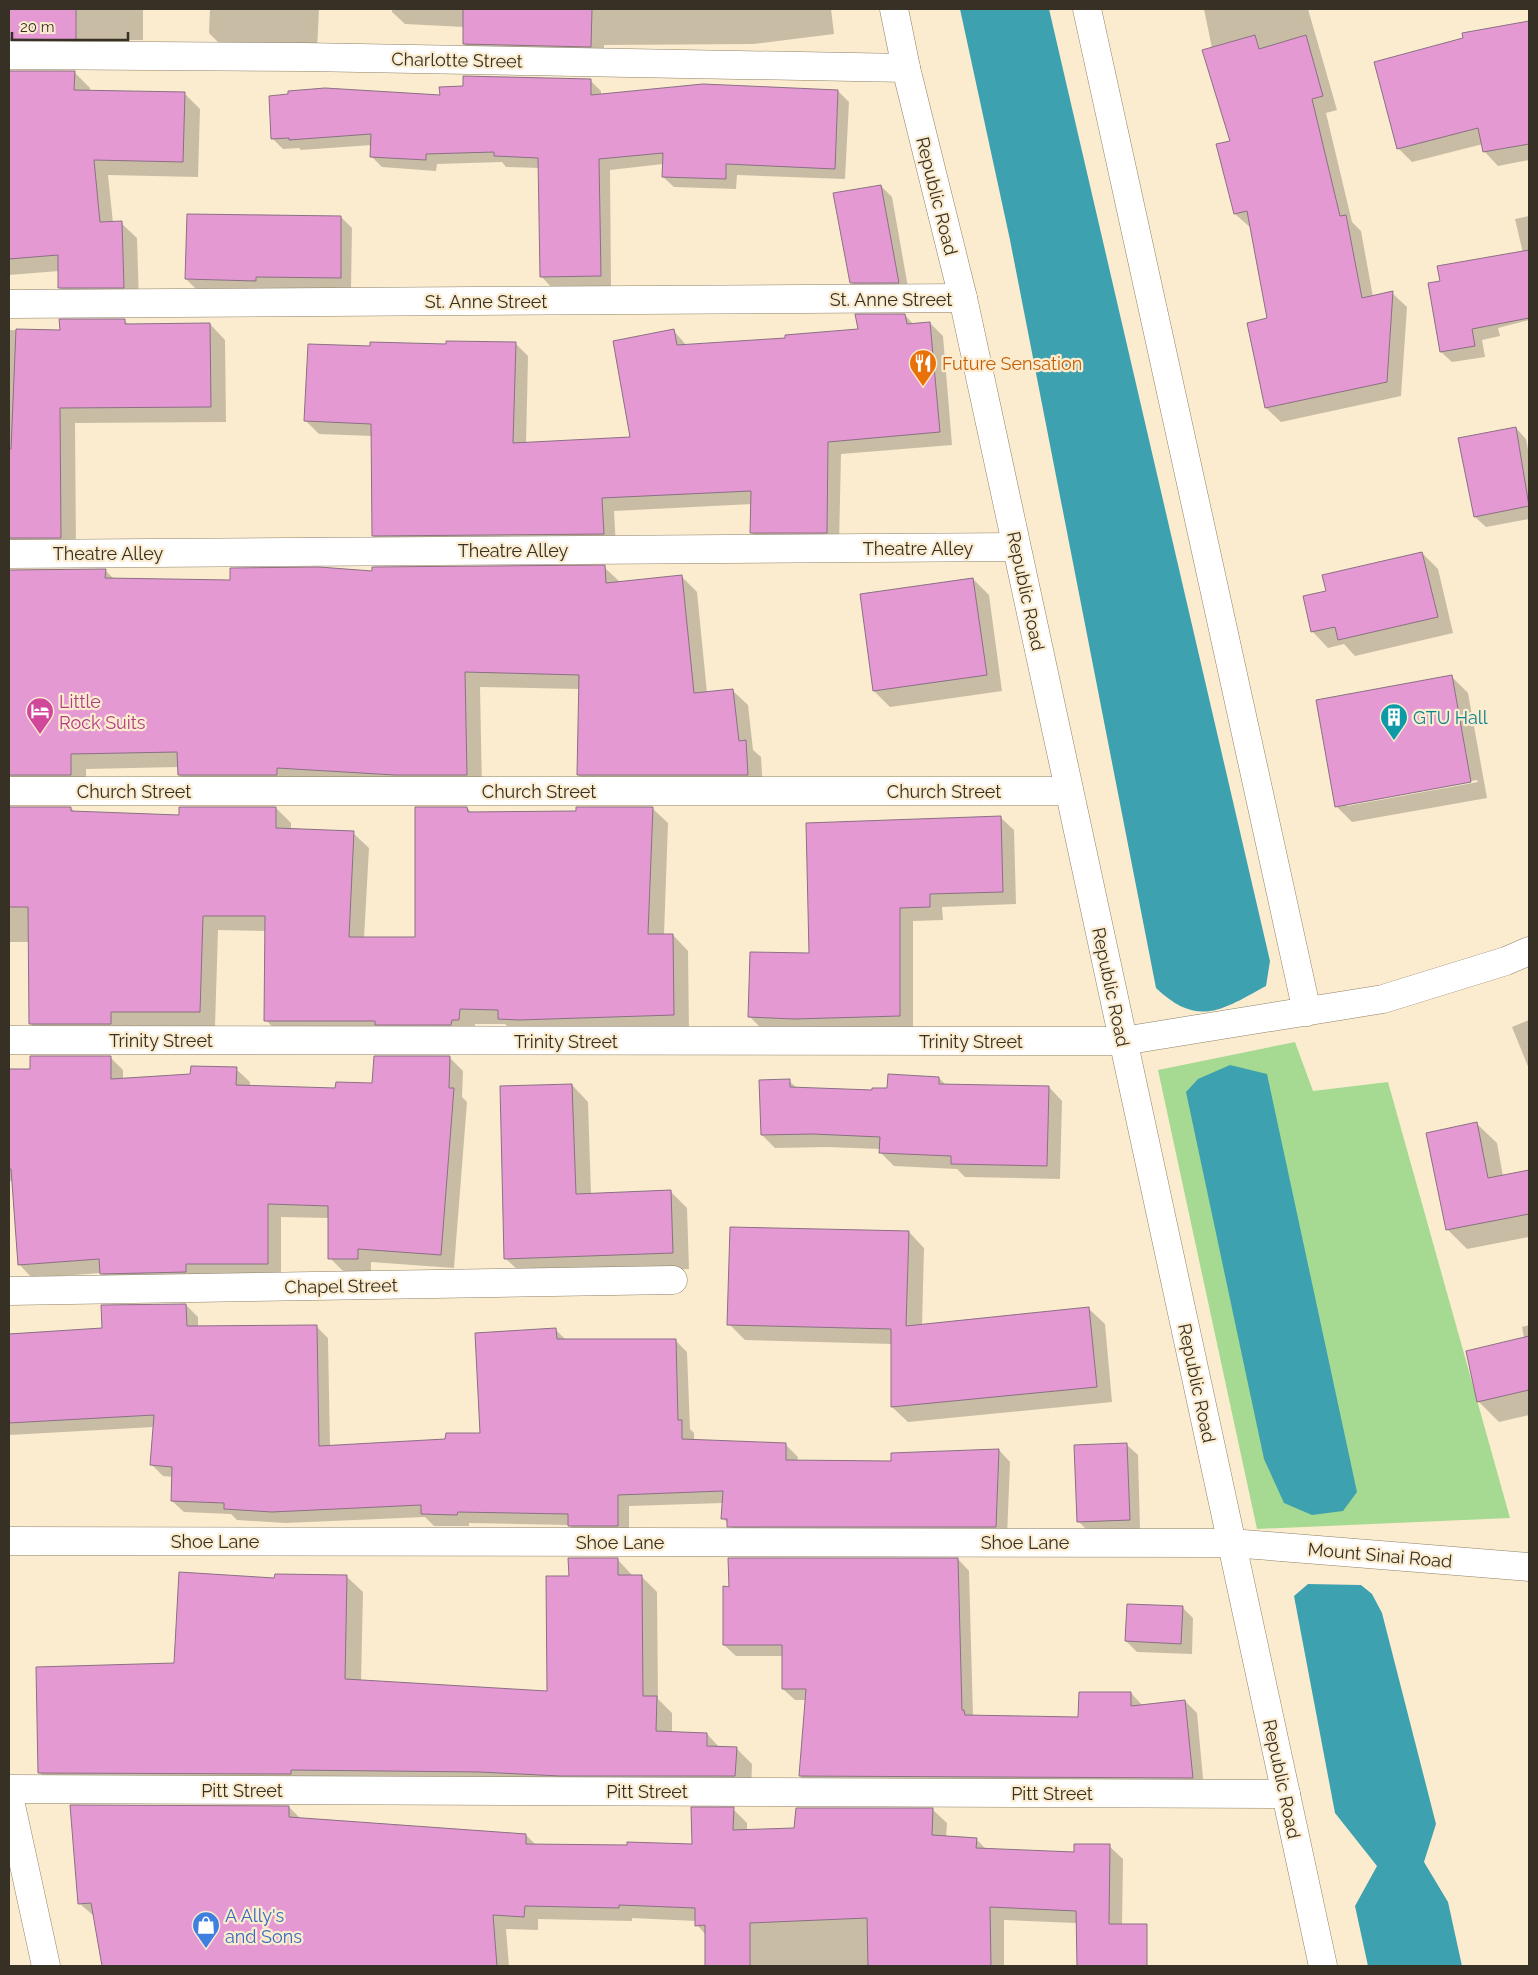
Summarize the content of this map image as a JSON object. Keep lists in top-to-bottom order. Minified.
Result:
{"streets":{"street":["Charlotte Street","Republic Road","St. Anne Street","Theatre Alley","Church Street","Trinity Street","Chapel Street","Shoe Lane","Mount Sinai Road","Pitt Street"]},"crossings":[["Charlotte Street","Republic Road"],["Republic Road","St. Anne Street"],["Republic Road","Theatre Alley"],["Republic Road","Church Street"],["Republic Road","Trinity Street"],["Republic Road","Shoe Lane"],["Republic Road","Mount Sinai Road"],["Republic Road","Pitt Street"],["Shoe Lane","Mount Sinai Road"]],"places":{"restaurant":["Future Sensation"],"hotel":["Little Rock Suits"],"building":["GTU Hall"],"shop":["A Ally's and Sons"]},"scale_bar":"20 m"}
